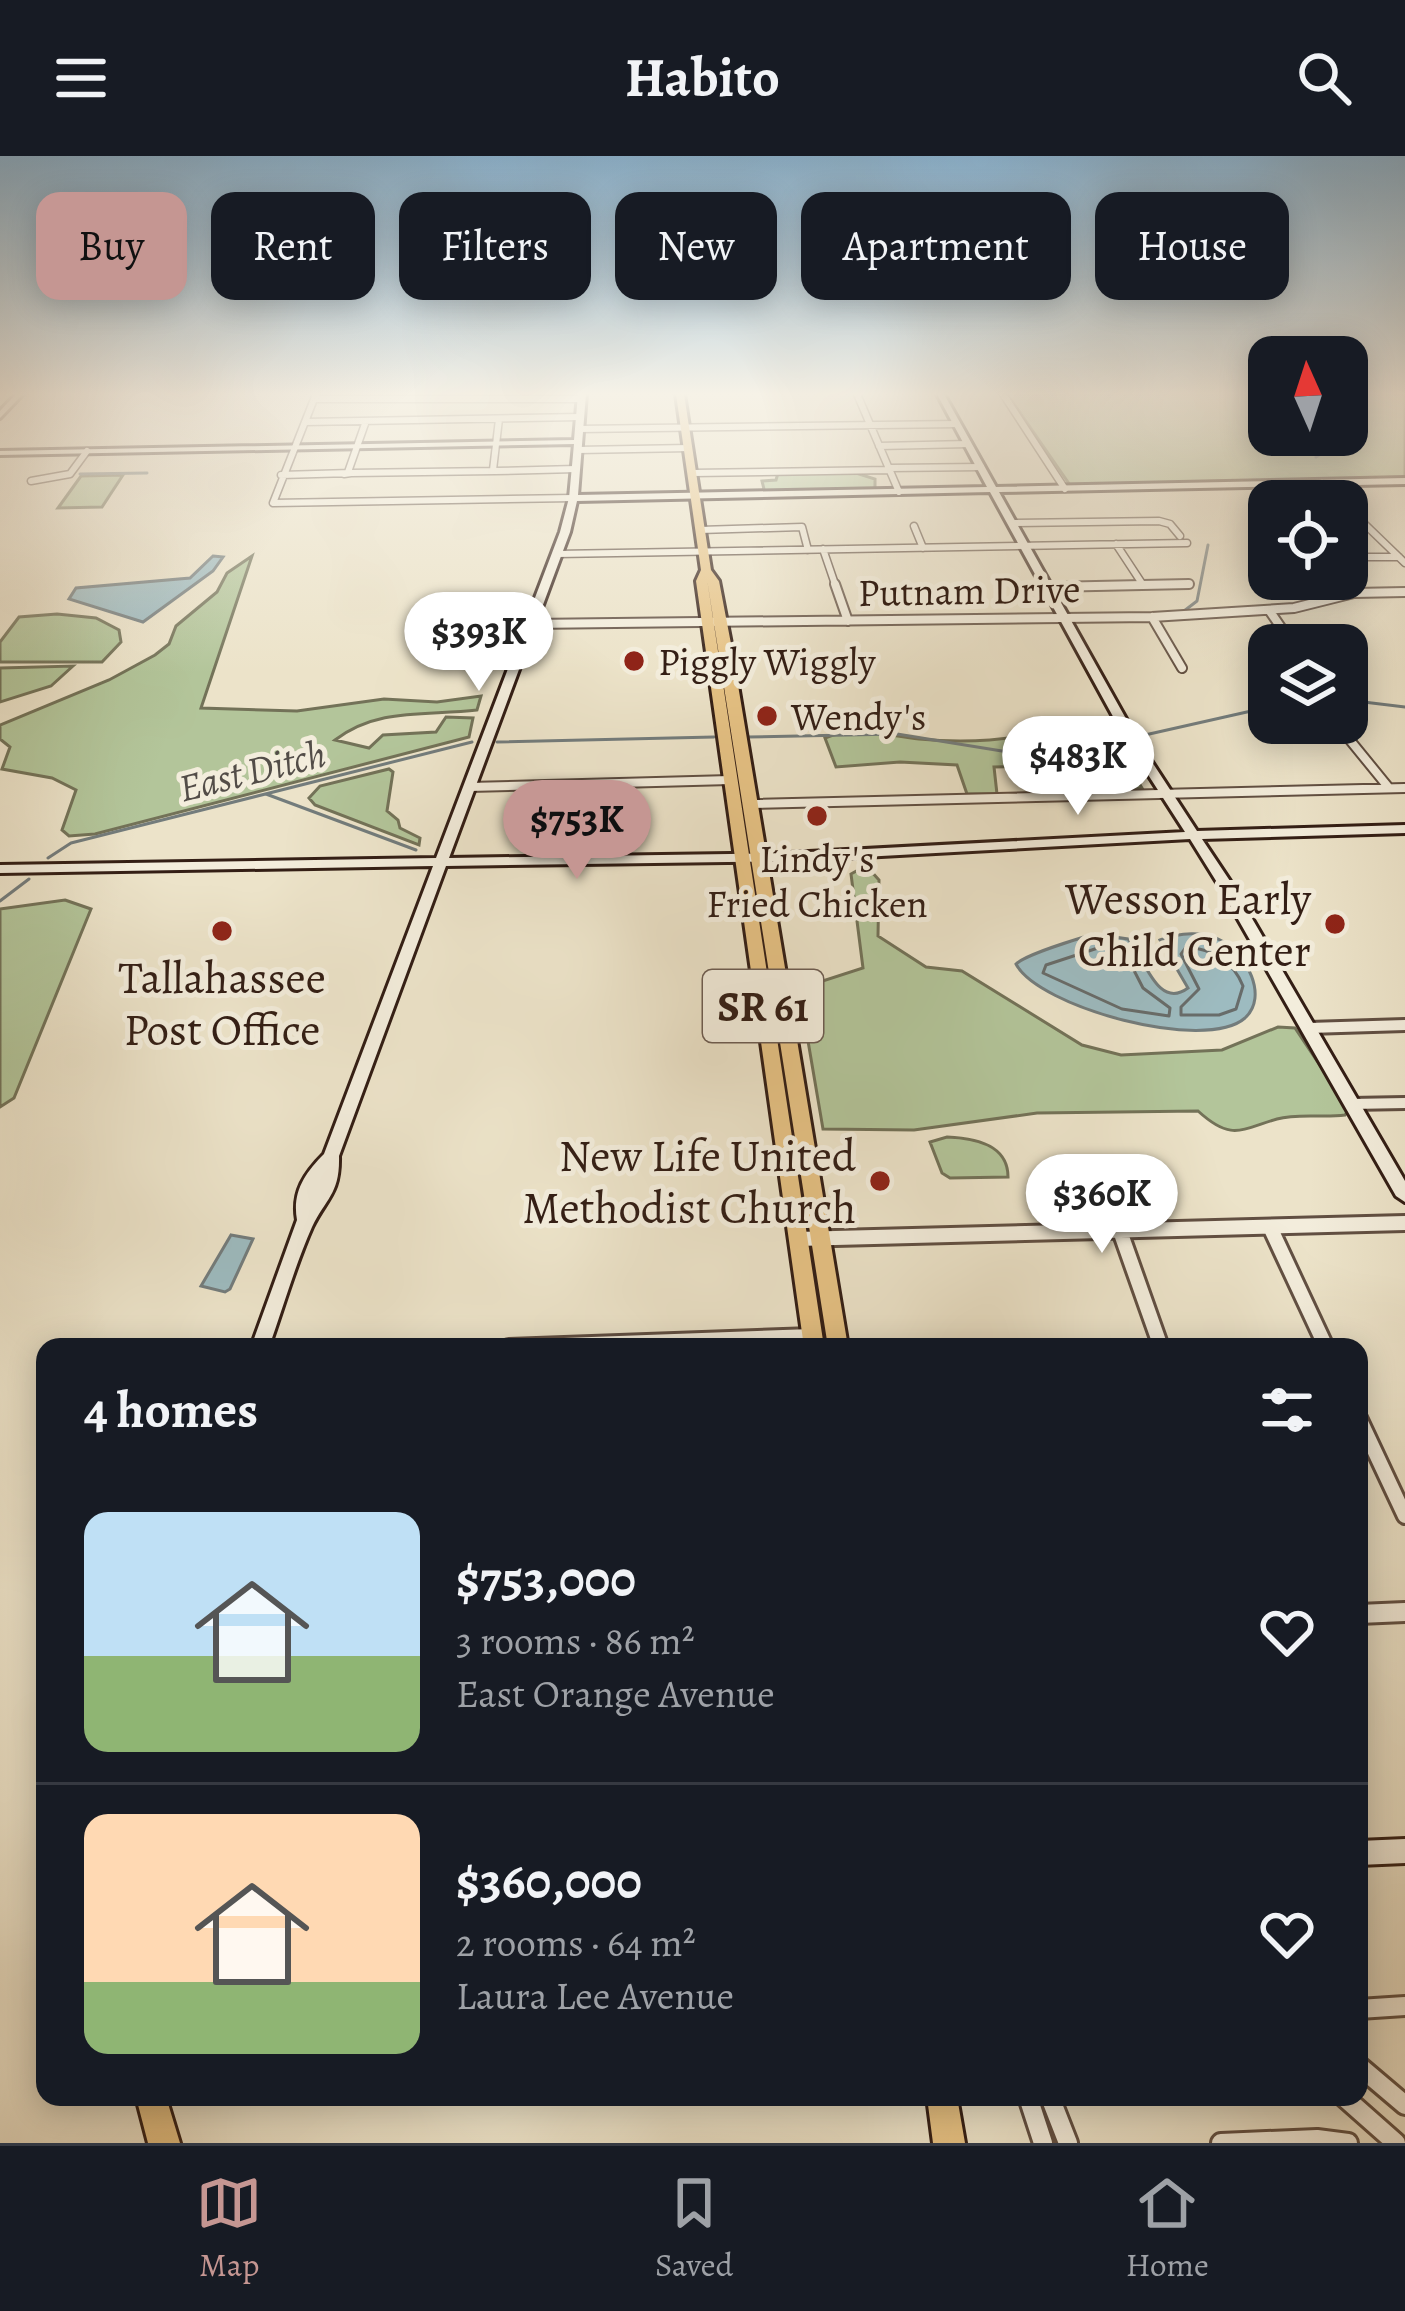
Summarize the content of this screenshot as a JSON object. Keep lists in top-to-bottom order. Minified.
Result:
{"streets":{"main road":["SR 61"],"street":["Putnam Drive"]},"crossings":[["Putnam Drive","SR 61"]],"water":["East Ditch"],"places":["Piggly Wiggly","Wendy's","Lindy's Fried Chicken","Wesson Early Child Center","Tallahassee Post Office","New Life United Methodist Church"],"north":"top","page":{"header":"Habito","chip":["Buy","Rent","Filters","New","Apartment","House"],"price":["$393K","$483K","$753K","$360K"],"heading":"4 homes","list":[{"name":"$753,000","note":"3 rooms · 86 m² · East Orange Avenue"},{"name":"$360,000","note":"2 rooms · 64 m² · Laura Lee Avenue"}],"tabs":["Map","Saved","Home"]}}
